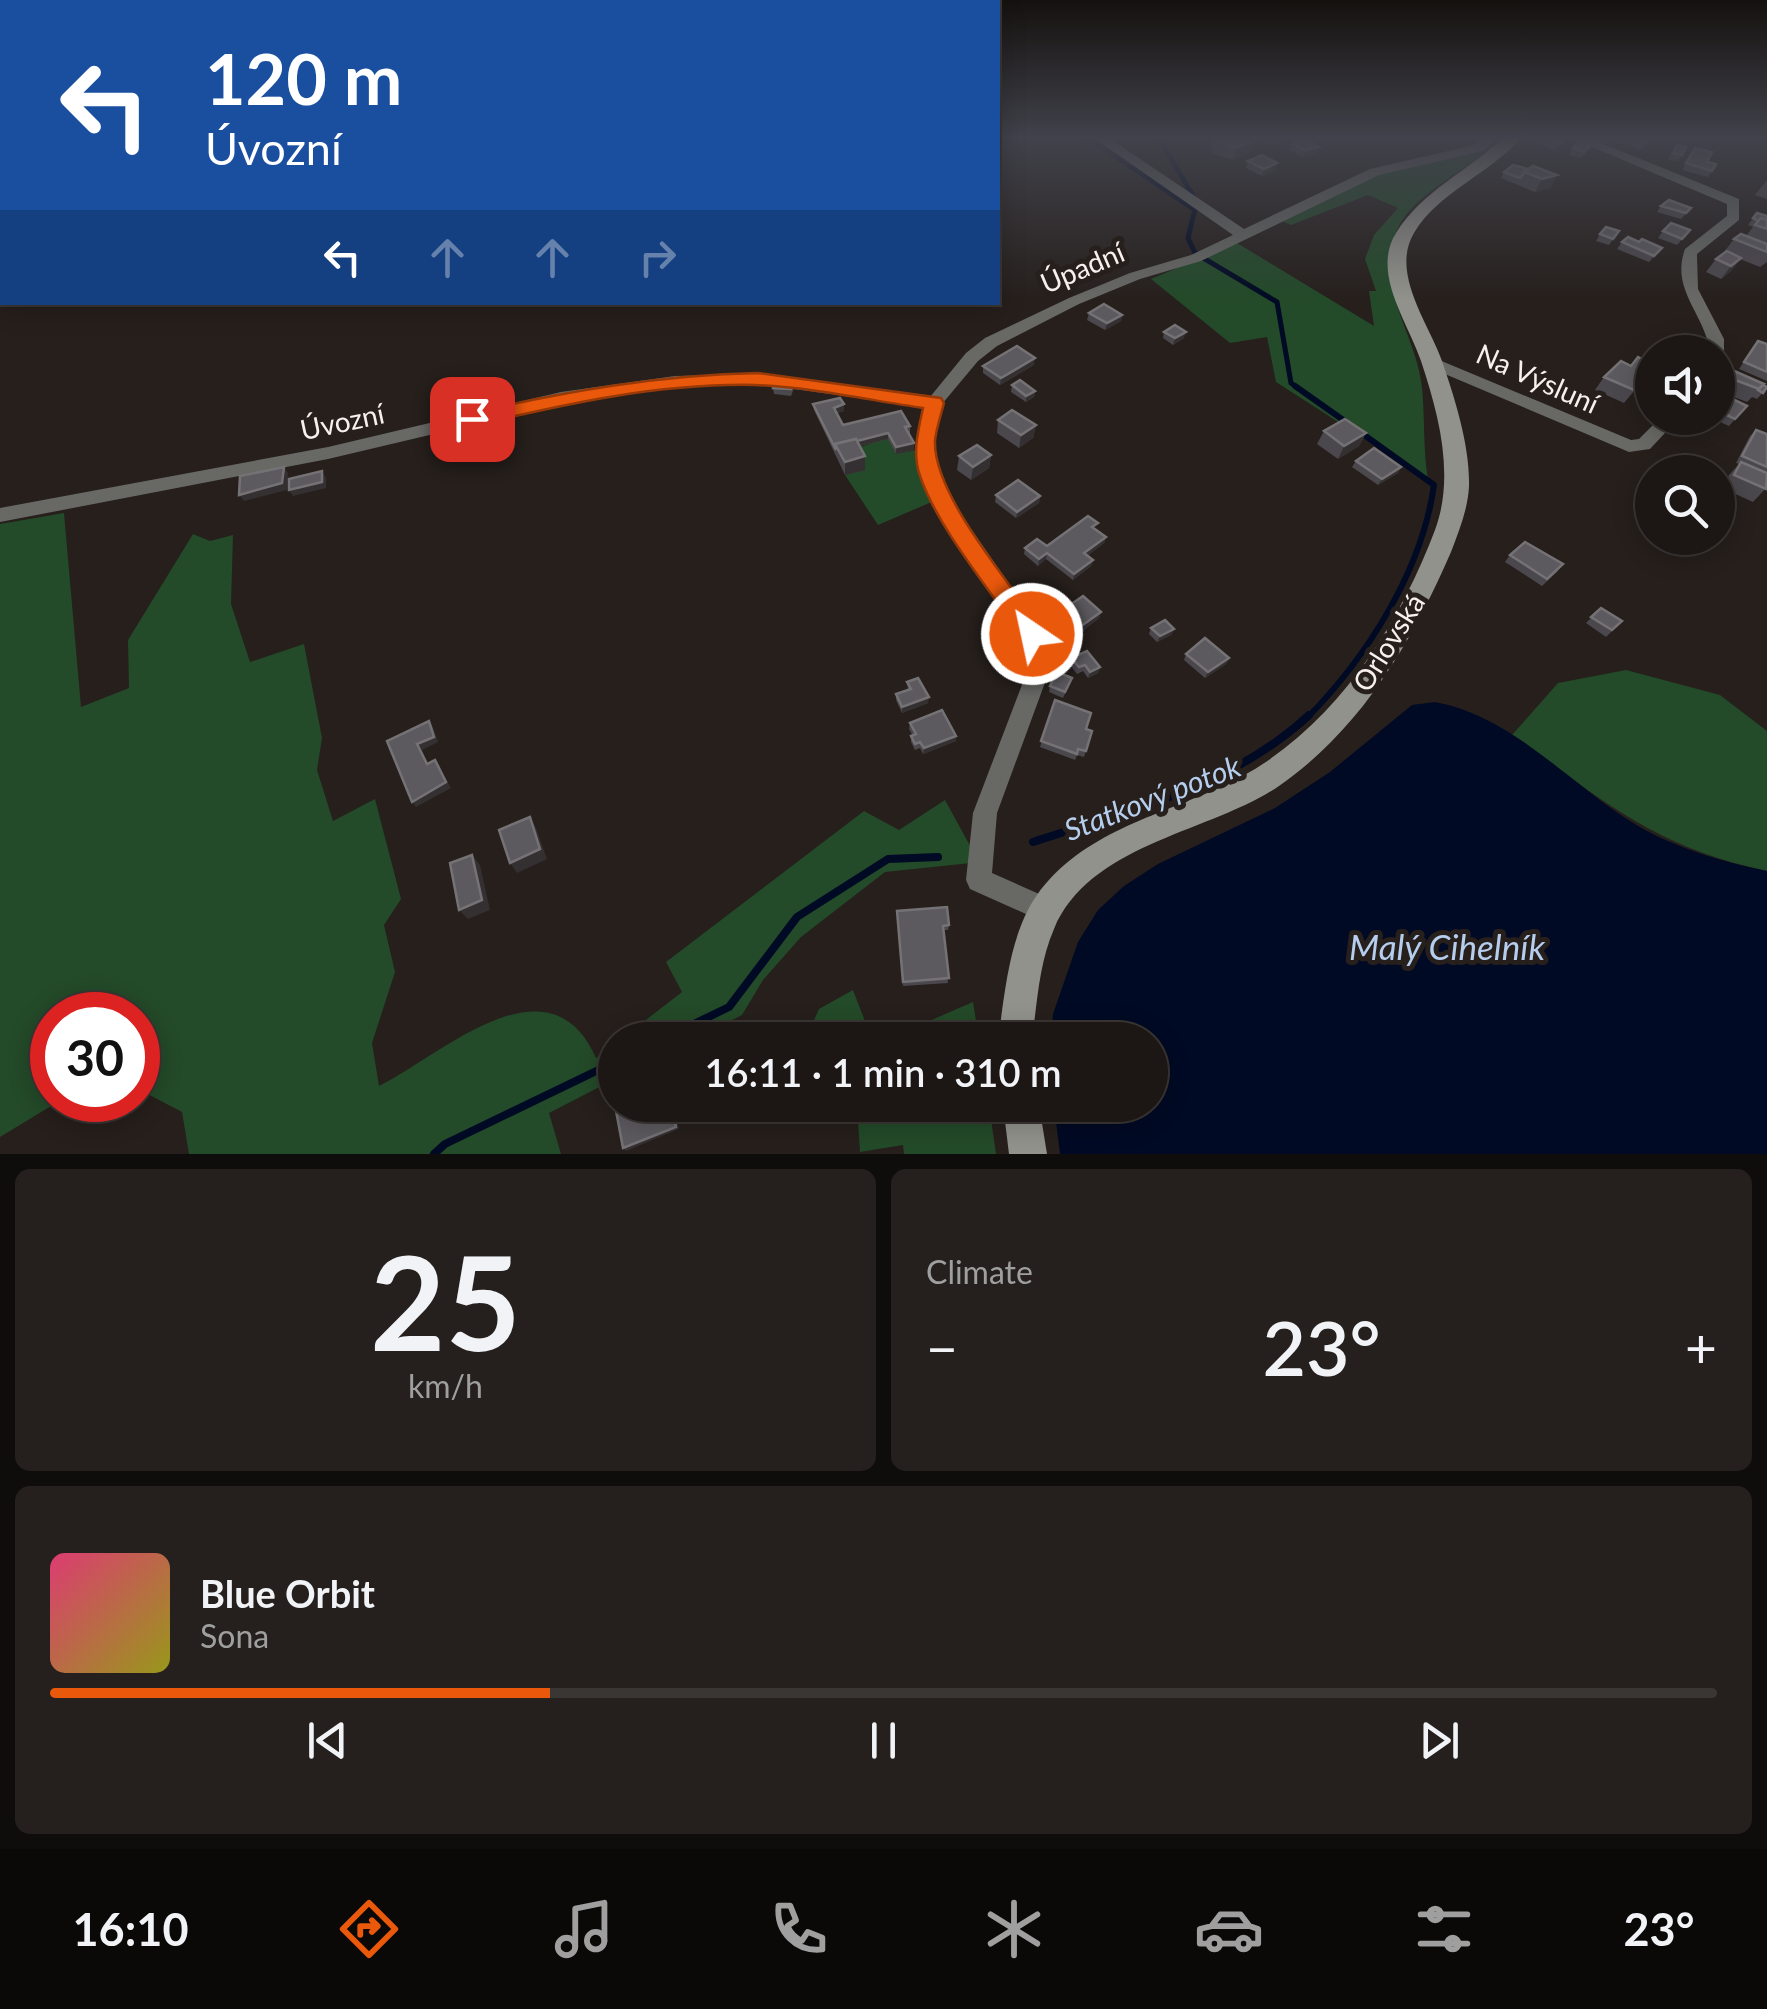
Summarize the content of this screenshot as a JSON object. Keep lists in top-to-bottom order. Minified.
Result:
{"streets":{"main road":["Orlovská"],"street":["Úpadní","Na Výsluní","Úvozní"]},"crossings":[["Úpadní","Úvozní"],["Na Výsluní","Orlovská"]],"water":["Statkový potok","Malý Cihelník"],"page":{"turn":["120 m","Úvozní"],"limit":"30","trip":"16:11 · 1 min · 310 m","tile":[["25","km/h"],"Climate"],"heat":["−","23°","+"],"song":["Blue Orbit","Sona"],"tabs":["16:10","23°"]}}
